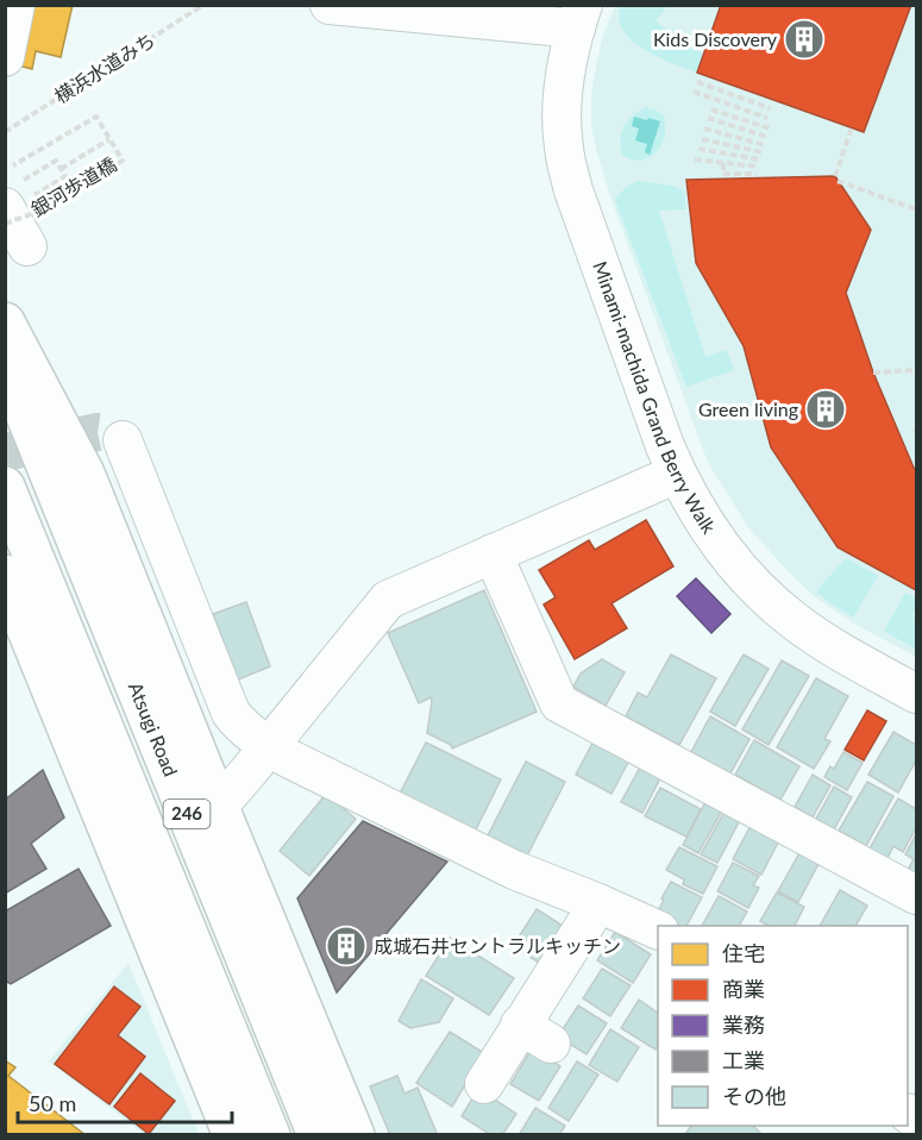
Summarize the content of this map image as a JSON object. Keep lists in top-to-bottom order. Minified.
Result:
{"streets":{"highway":["Atsugi Road","246"],"street":["Minami-machida Grand Berry Walk"],"path":["横浜水道みち","銀河歩道橋"]},"places":{"building":["Kids Discovery","Green living","成城石井セントラルキッチン"]},"legend":["住宅","商業","業務","工業","その他"],"scale_bar":"50 m"}
